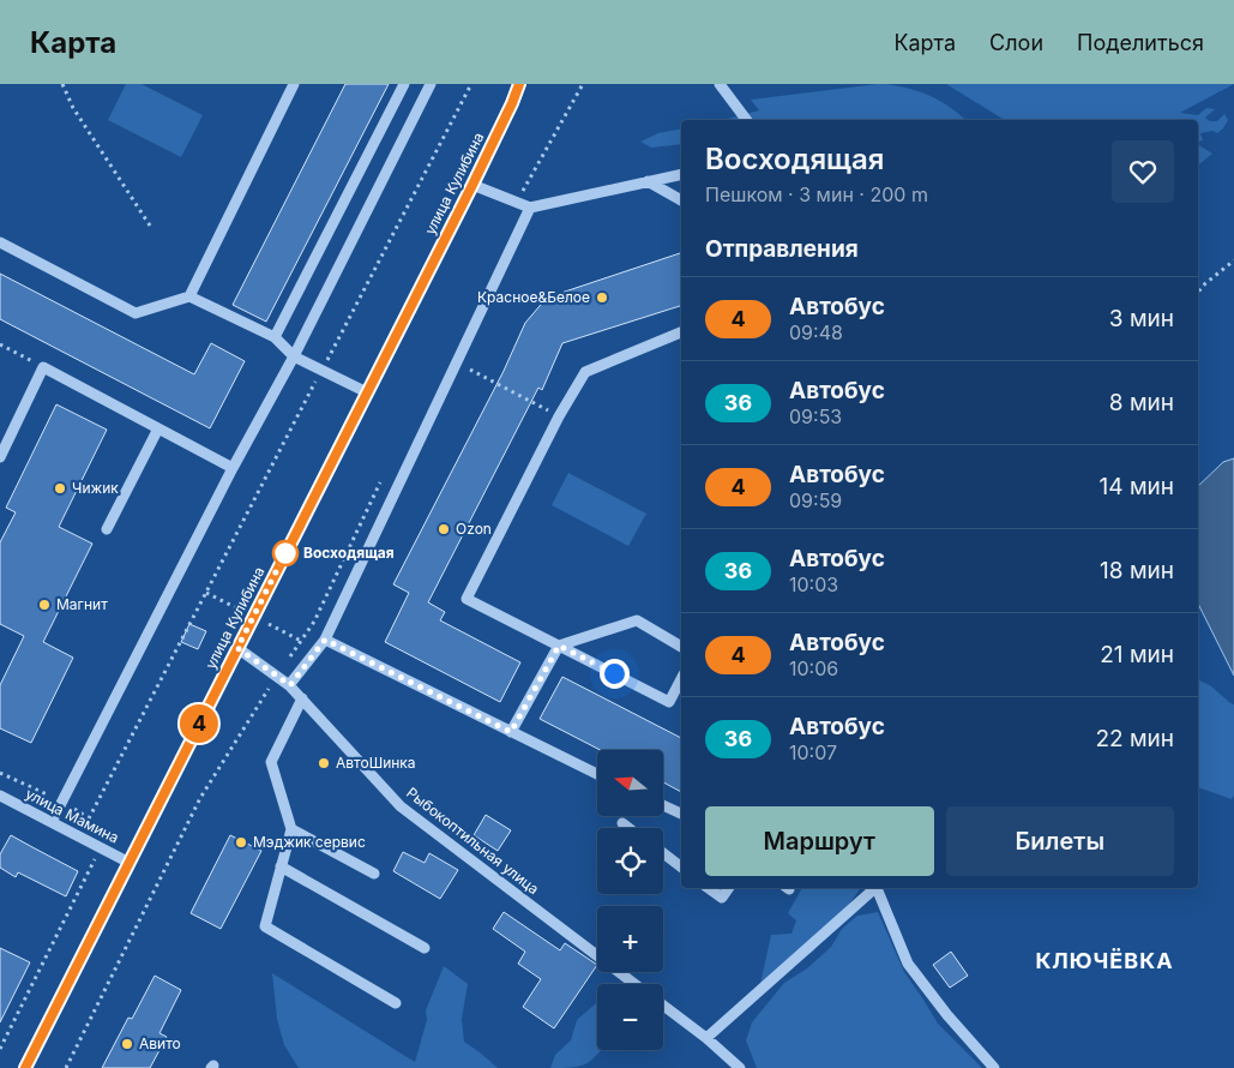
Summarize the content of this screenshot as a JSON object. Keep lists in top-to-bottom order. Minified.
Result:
{"streets":{"main road":["улица Кулибина"],"street":["улица Мамина","Рыбокоптильная улица"]},"crossings":[["улица Кулибина","улица Мамина"],["улица Кулибина","Рыбокоптильная улица"]],"districts":["КЛЮЧЁВКА"],"places":["Красное&Белое","Чижик","Ozon","Восходящая","Магнит","АвтоШинка","Мэджик сервис","Авито"],"lines":["bus line 4"],"north":"left","page":{"header":"Карта","nav":["Карта","Слои","Поделиться"],"on_map":"4","heading":[["Восходящая","Пешком · 3 мин · 200 m"],"Отправления"],"list":[{"mark":"4","name":"Автобус","note":"09:48","value":"3 мин"},{"mark":"36","name":"Автобус","note":"09:53","value":"8 мин"},{"mark":"4","name":"Автобус","note":"09:59","value":"14 мин"},{"mark":"36","name":"Автобус","note":"10:03","value":"18 мин"},{"mark":"4","name":"Автобус","note":"10:06","value":"21 мин"},{"mark":"36","name":"Автобус","note":"10:07","value":"22 мин"}],"map_buttons":["+","−"],"buttons":["Маршрут","Билеты"]}}
